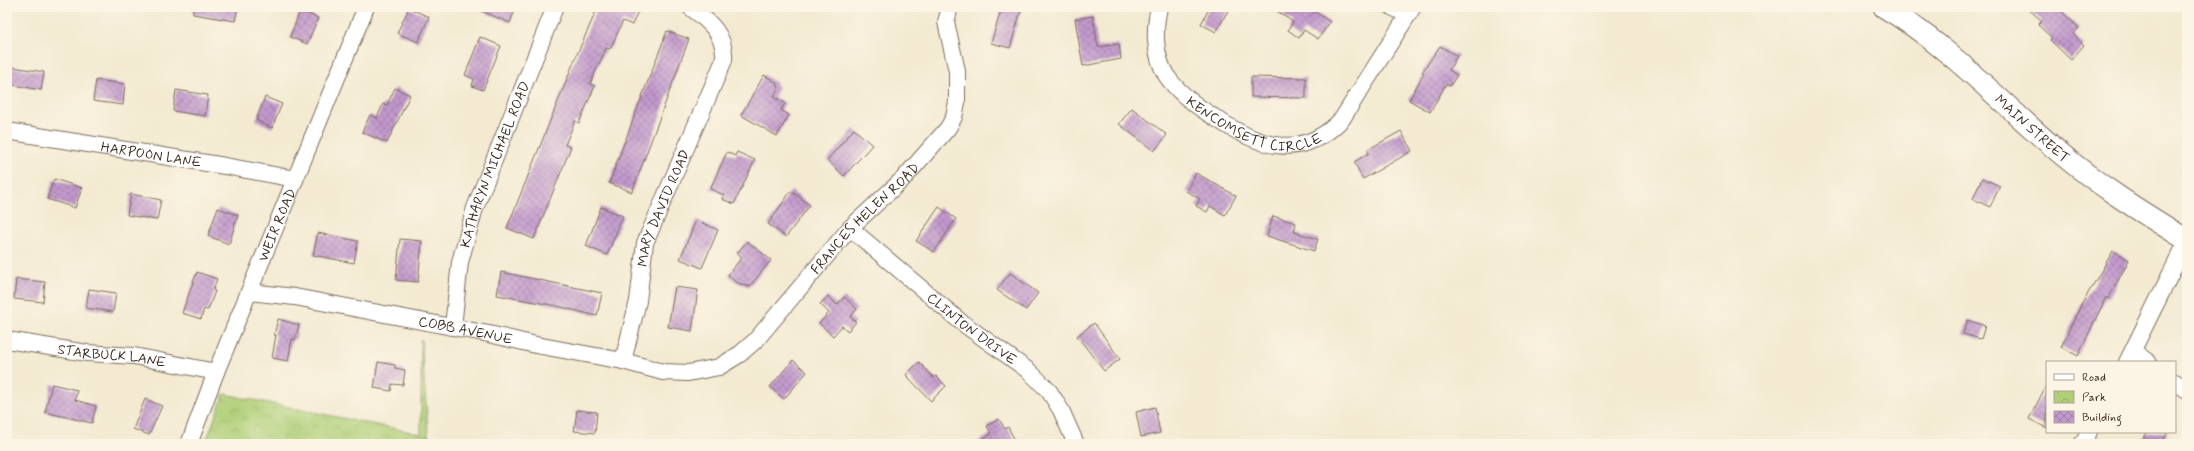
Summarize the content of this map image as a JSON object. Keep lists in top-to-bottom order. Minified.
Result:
{"streets":{"main road":["MAIN STREET"],"street":["KENCOMSETT CIRCLE","HARPOON LANE","KATHARYN MICHAEL ROAD","MARY DAVID ROAD","FRANCES HELEN ROAD","WEIR ROAD","CLINTON DRIVE","COBB AVENUE","STARBUCK LANE"]},"crossings":[["HARPOON LANE","WEIR ROAD"],["KATHARYN MICHAEL ROAD","COBB AVENUE"],["MARY DAVID ROAD","COBB AVENUE"],["FRANCES HELEN ROAD","CLINTON DRIVE"],["FRANCES HELEN ROAD","COBB AVENUE"],["WEIR ROAD","COBB AVENUE"],["WEIR ROAD","STARBUCK LANE"]],"legend":["Road","Park","Building"]}
